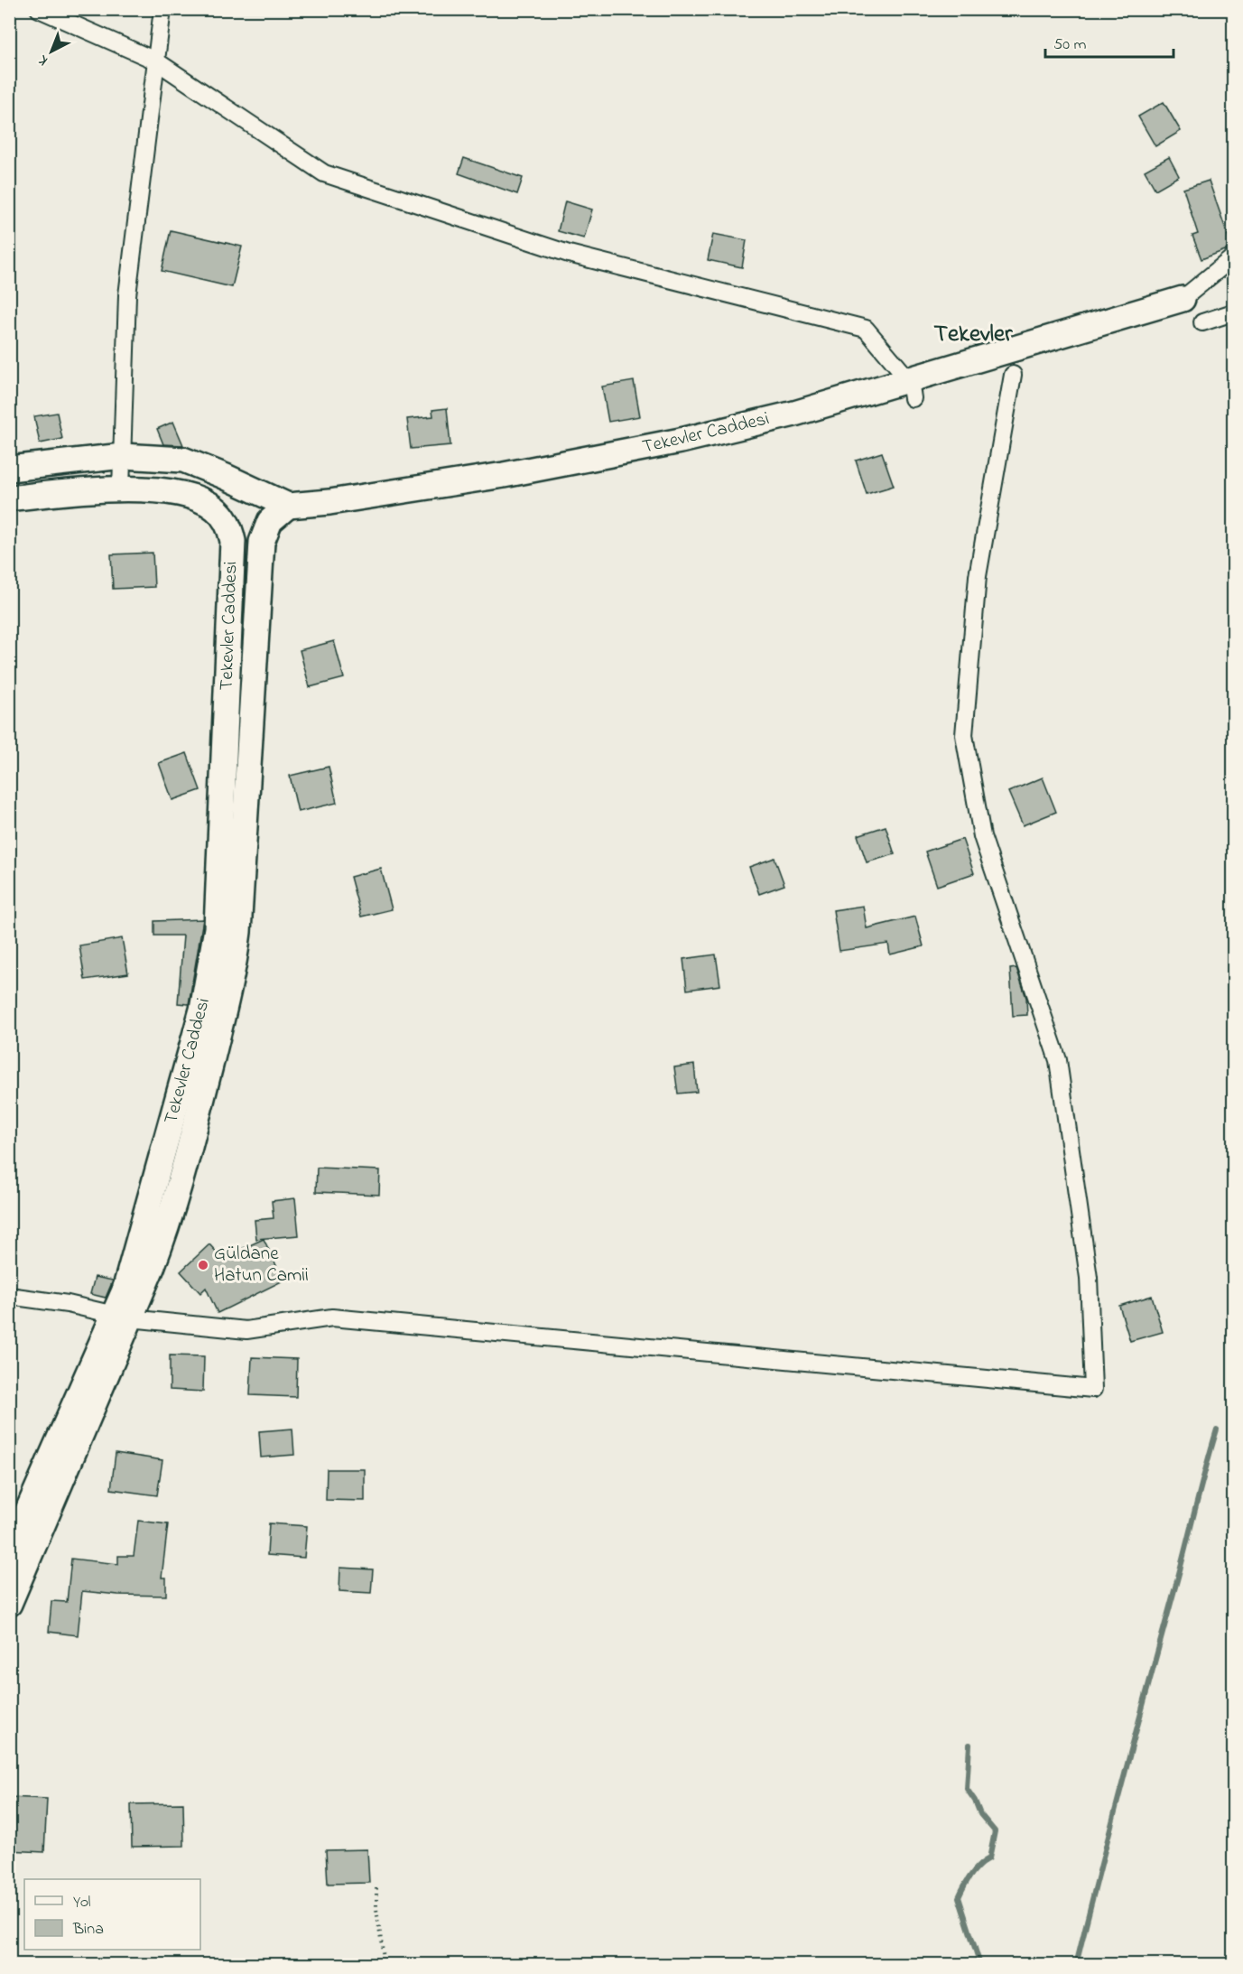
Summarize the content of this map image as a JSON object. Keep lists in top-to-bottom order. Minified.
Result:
{"streets":{"street":["Tekevler Caddesi"]},"districts":["Tekevler"],"places":["Güldane Hatun Camii"],"legend":["Yol","Bina"],"scale_bar":"50 m","north":"bottom left"}
